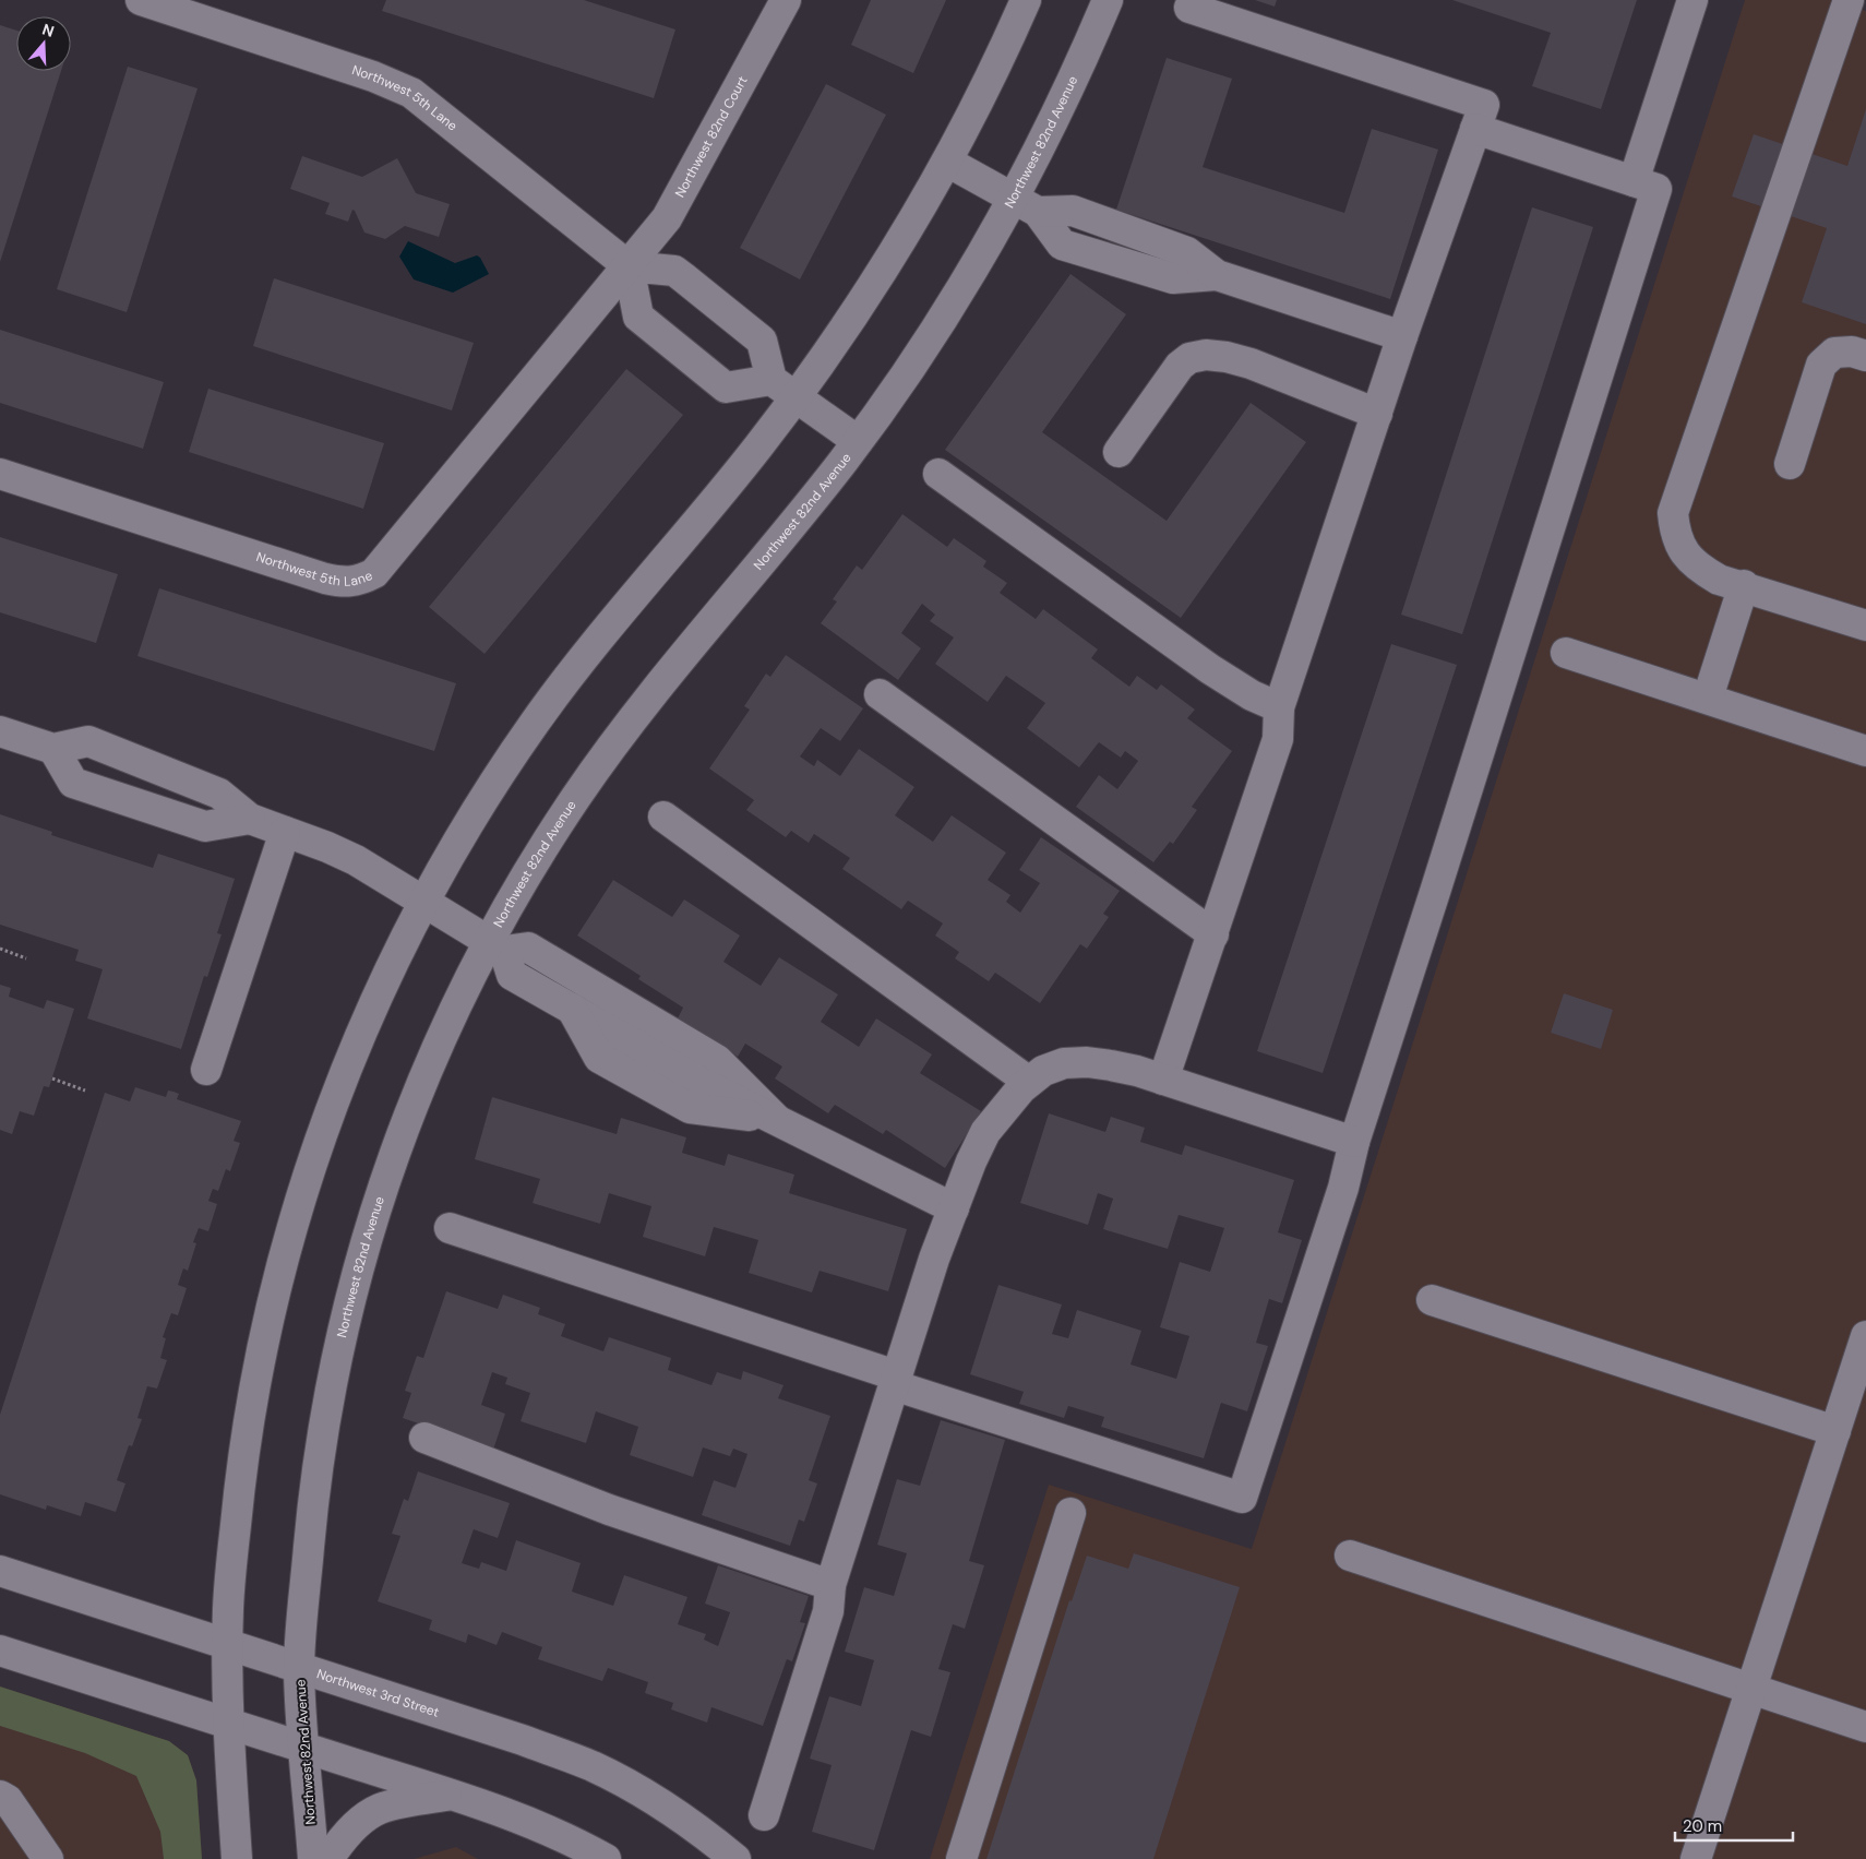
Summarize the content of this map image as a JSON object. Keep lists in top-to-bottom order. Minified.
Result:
{"streets":{"street":["Northwest 5th Lane","Northwest 82nd Court","Northwest 82nd Avenue","Northwest 3rd Street"]},"crossings":[["Northwest 5th Lane","Northwest 82nd Court"],["Northwest 82nd Avenue","Northwest 3rd Street"]],"scale_bar":"20 m","north":"top"}
